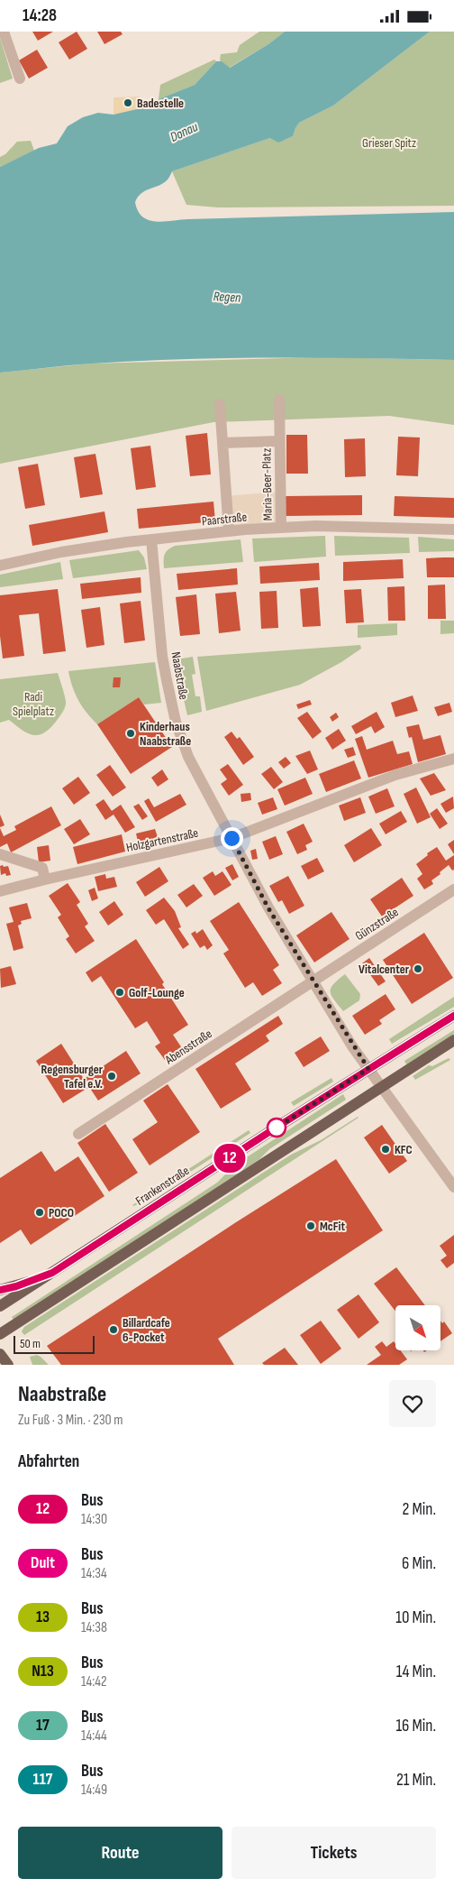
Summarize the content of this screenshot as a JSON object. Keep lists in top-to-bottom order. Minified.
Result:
{"streets":{"main road":["Frankenstraße"],"street":["Maria-Beer-Platz","Paarstraße","Naabstraße","Holzgartenstraße","Günzstraße","Abensstraße"]},"crossings":[["Maria-Beer-Platz","Paarstraße"],["Paarstraße","Naabstraße"],["Naabstraße","Holzgartenstraße"],["Naabstraße","Günzstraße"],["Naabstraße","Abensstraße"],["Naabstraße","Frankenstraße"],["Günzstraße","Abensstraße"]],"water":["Donau","Regen"],"parks":["Grieser Spitz","Radi Spielplatz"],"places":["Badestelle","Kinderhaus Naabstraße","Vitalcenter","Golf-Lounge","Regensburger Tafel e.V.","KFC","POCO","McFit","Billardcafe 6-Pocket"],"lines":["bus line 12"],"scale_bar":"50 m","north":"bottom right","page":{"status":"14:28","on_map":"12","scale":"50 m","heading":[["Naabstraße","Zu Fuß · 3 Min. · 230 m"],"Abfahrten"],"list":[{"mark":"12","name":"Bus","note":"14:30","value":"2 Min."},{"mark":"Dult","name":"Bus","note":"14:34","value":"6 Min."},{"mark":"13","name":"Bus","note":"14:38","value":"10 Min."},{"mark":"N13","name":"Bus","note":"14:42","value":"14 Min."},{"mark":"17","name":"Bus","note":"14:44","value":"16 Min."},{"mark":"117","name":"Bus","note":"14:49","value":"21 Min."}],"buttons":["Route","Tickets"]}}
